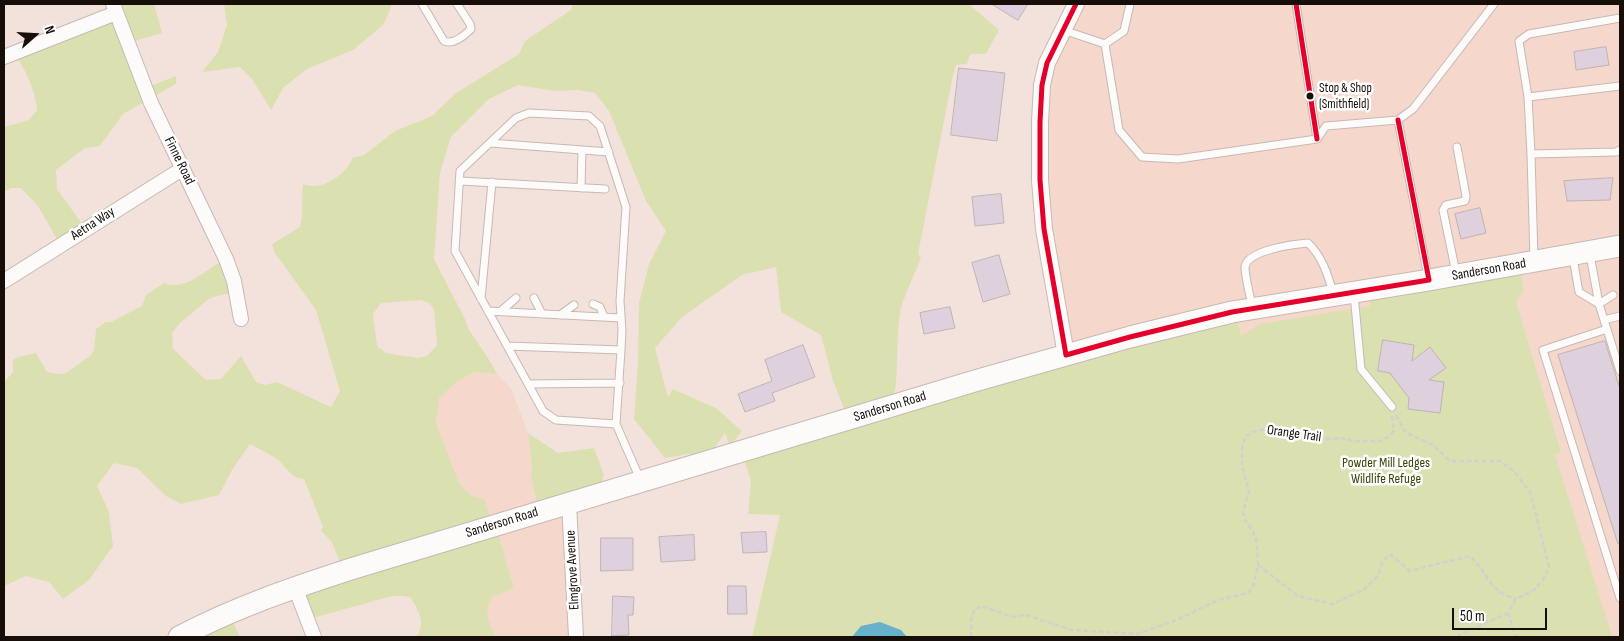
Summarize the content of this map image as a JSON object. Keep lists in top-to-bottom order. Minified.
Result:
{"streets":{"main road":["Sanderson Road"],"street":["Finne Road","Aetna Way","Elmgrove Avenue"],"path":["Orange Trail"]},"crossings":[["Finne Road","Aetna Way"],["Sanderson Road","Elmgrove Avenue"]],"parks":["Powder Mill Ledges Wildlife Refuge"],"places":["Stop & Shop (Smithfield)"],"scale_bar":"50 m","north":"right"}
